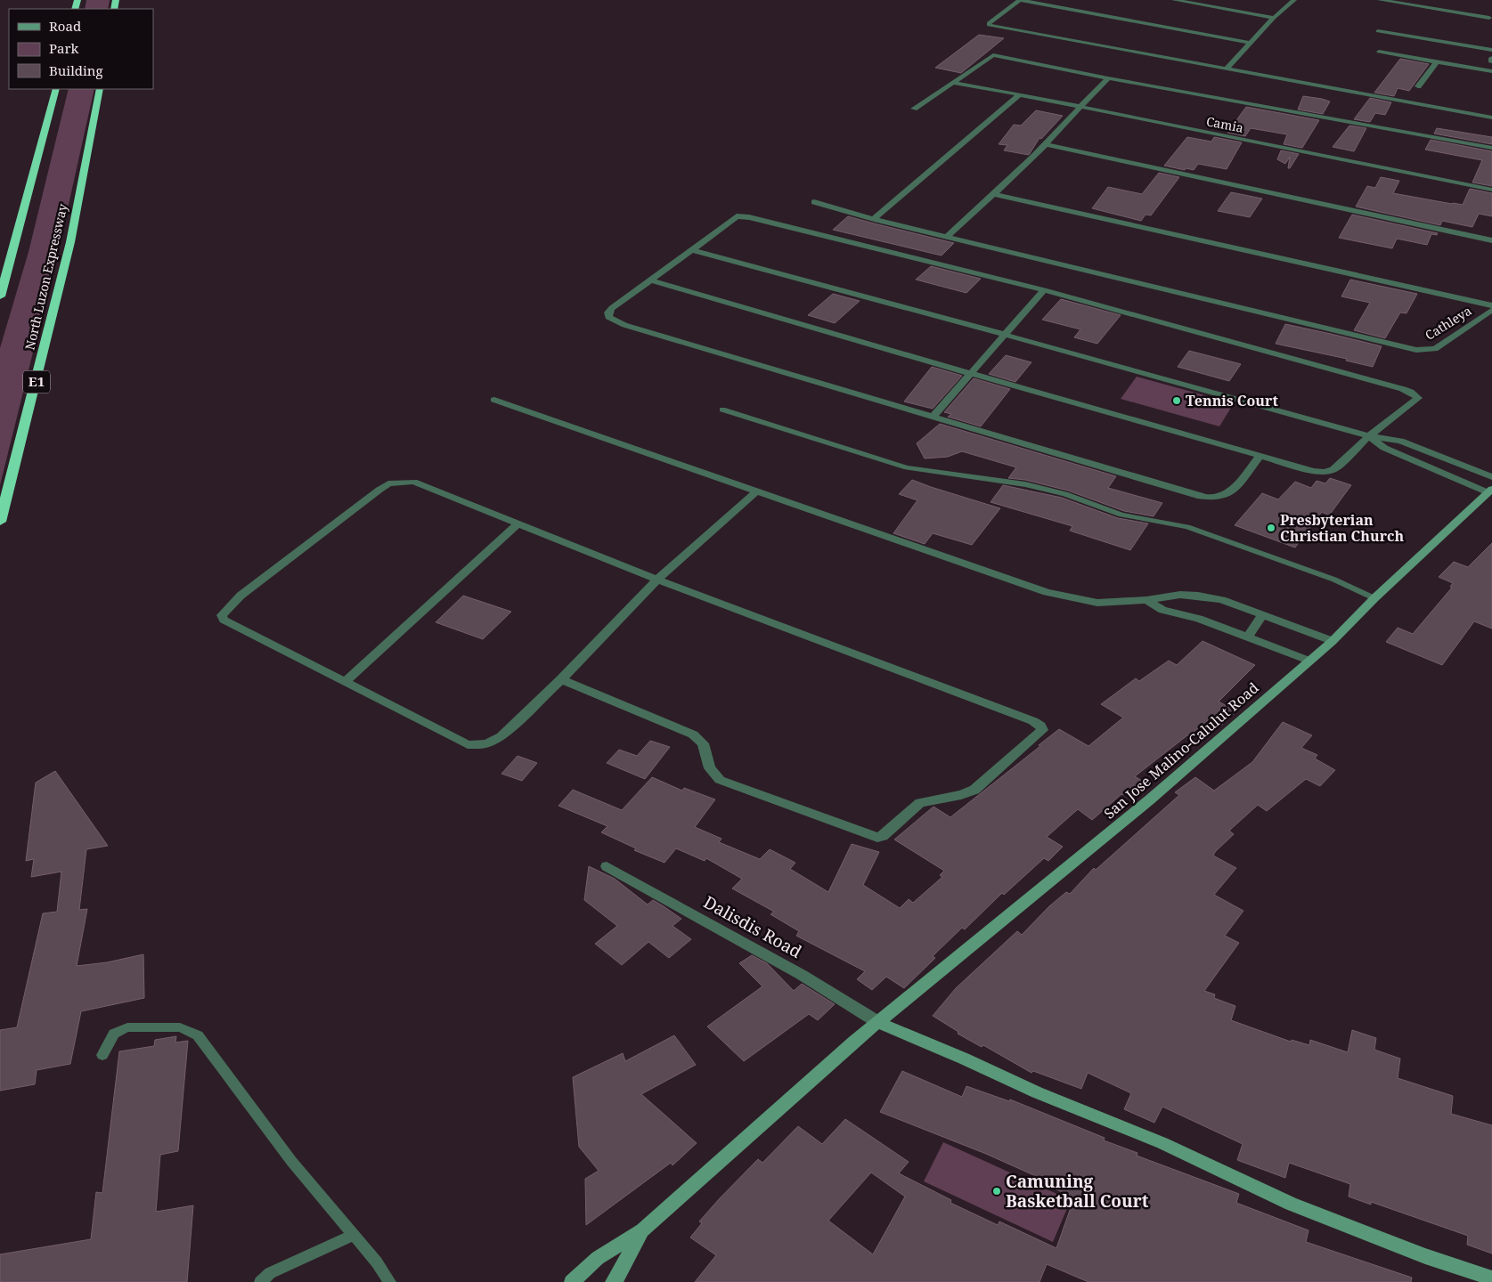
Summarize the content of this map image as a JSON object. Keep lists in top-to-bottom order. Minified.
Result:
{"streets":{"highway":["North Luzon Expressway","E1"],"main road":["San Jose Malino-Calulut Road"],"street":["Camia","Cathleya","Dalisdis Road"]},"crossings":[["San Jose Malino-Calulut Road","Dalisdis Road"]],"places":["Tennis Court","Presbyterian Christian Church","Camuning Basketball Court"],"legend":["Road","Park","Building"]}
